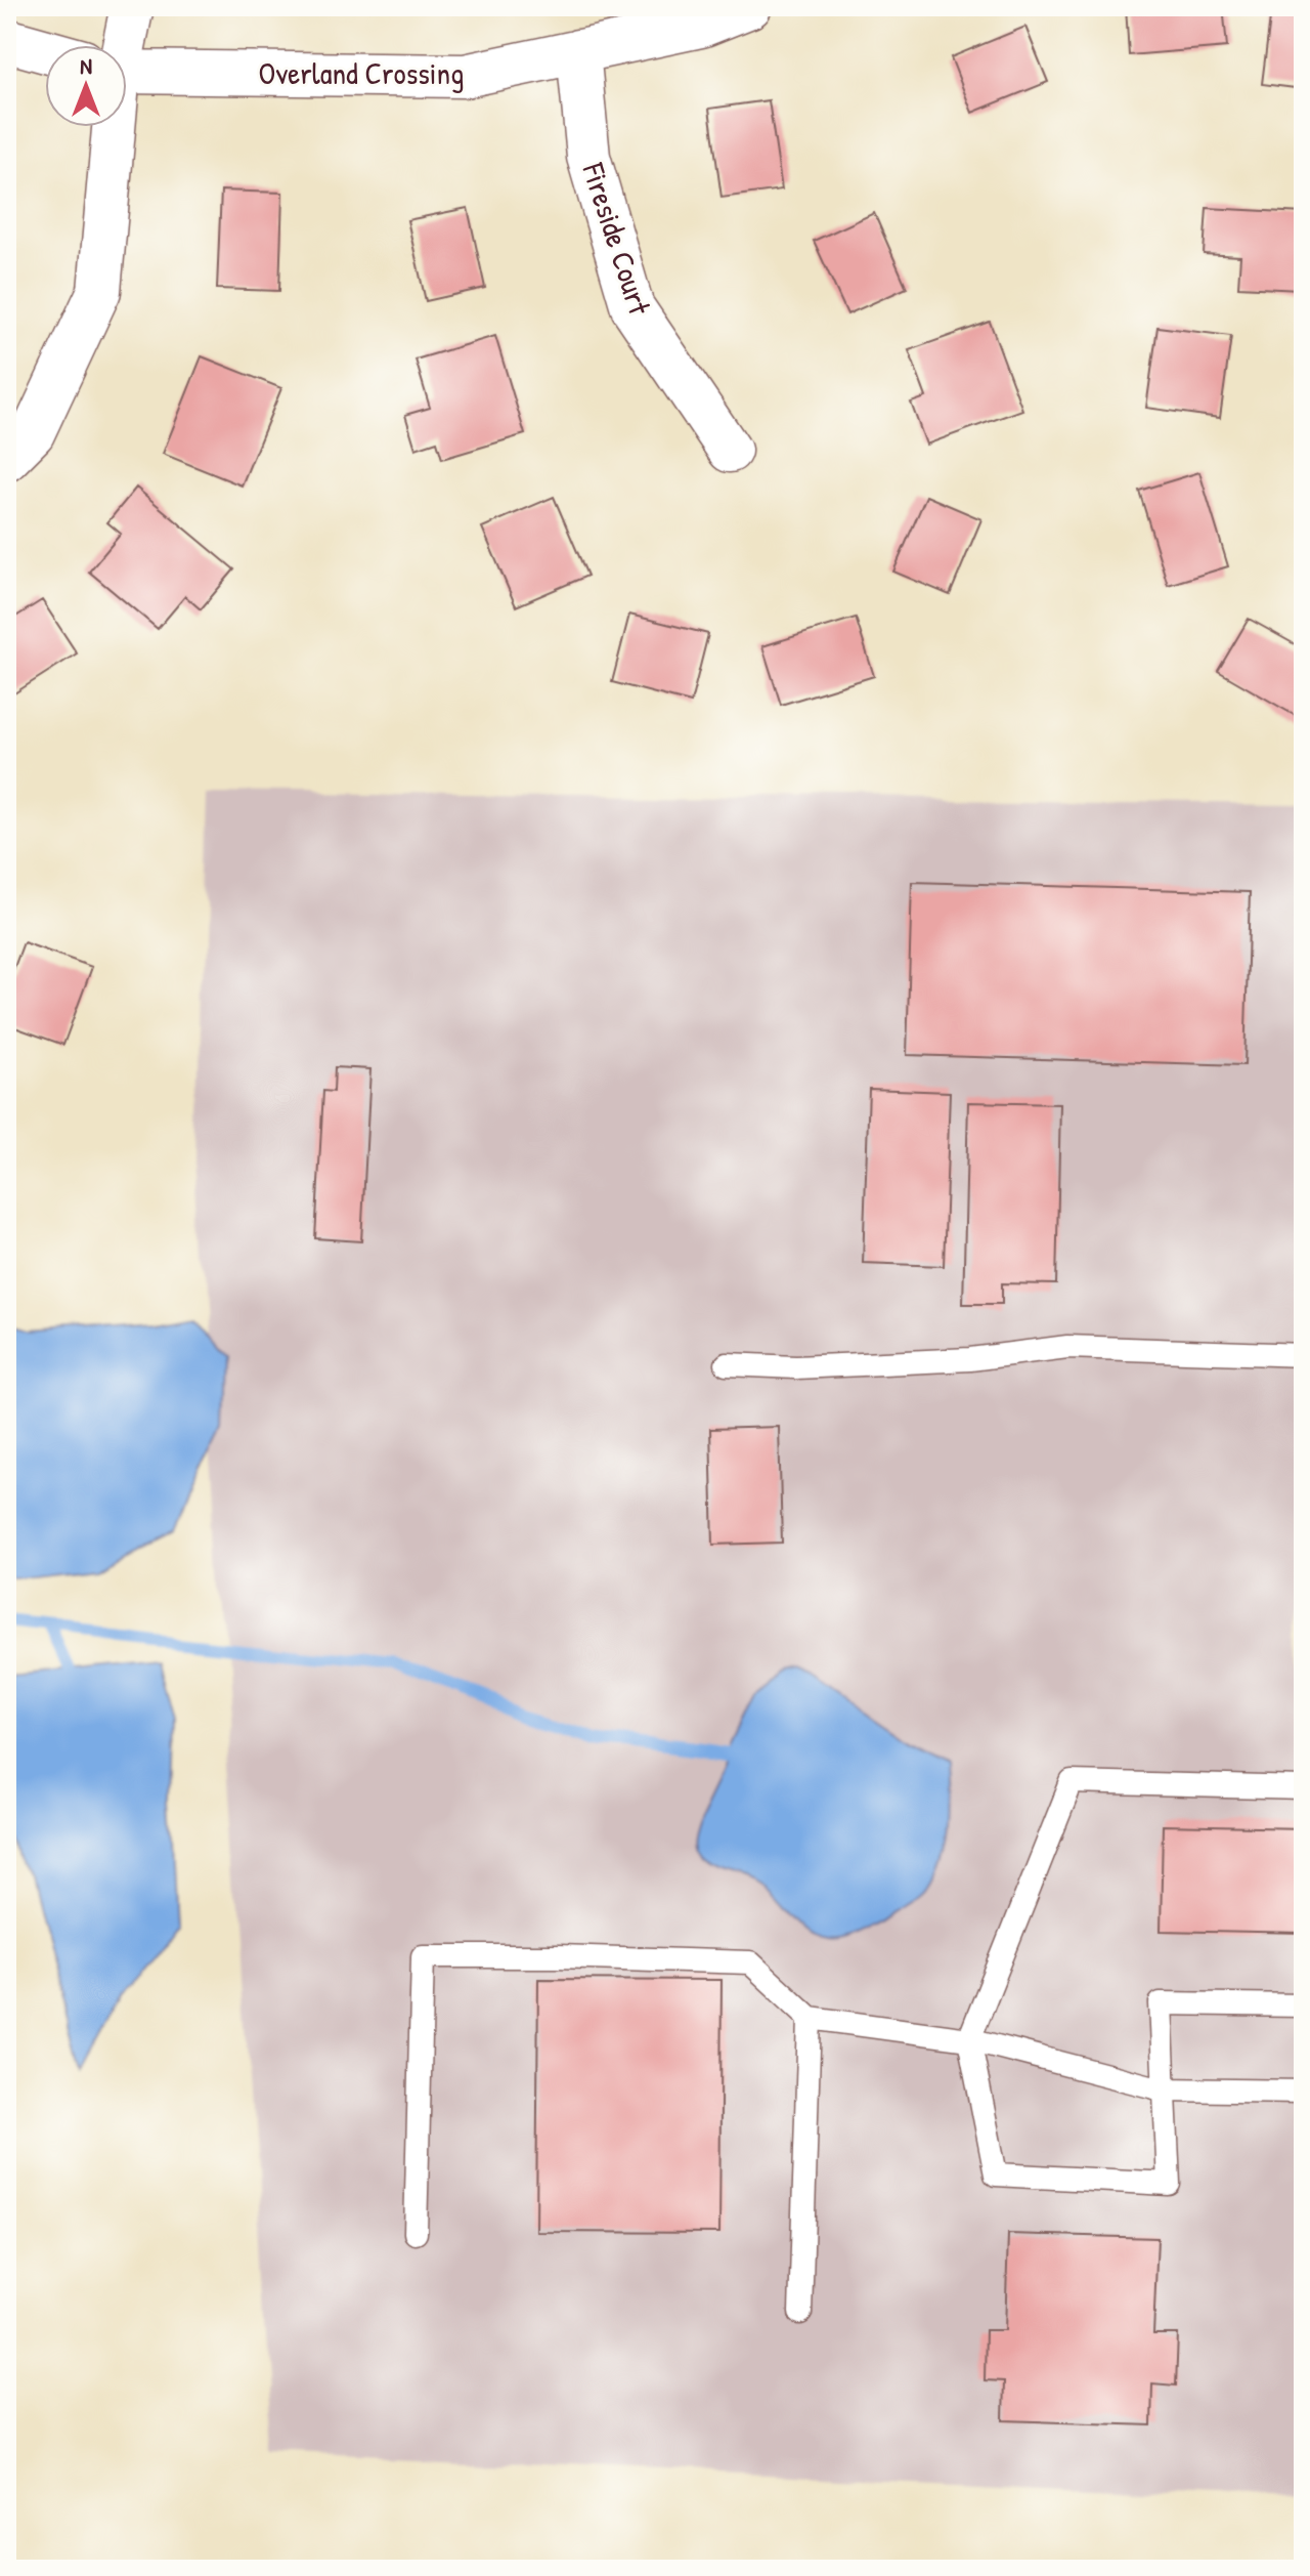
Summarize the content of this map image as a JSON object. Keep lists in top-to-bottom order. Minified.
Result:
{"streets":{"street":["Overland Crossing","Fireside Court"]},"crossings":[["Overland Crossing","Fireside Court"]],"north":"top"}
